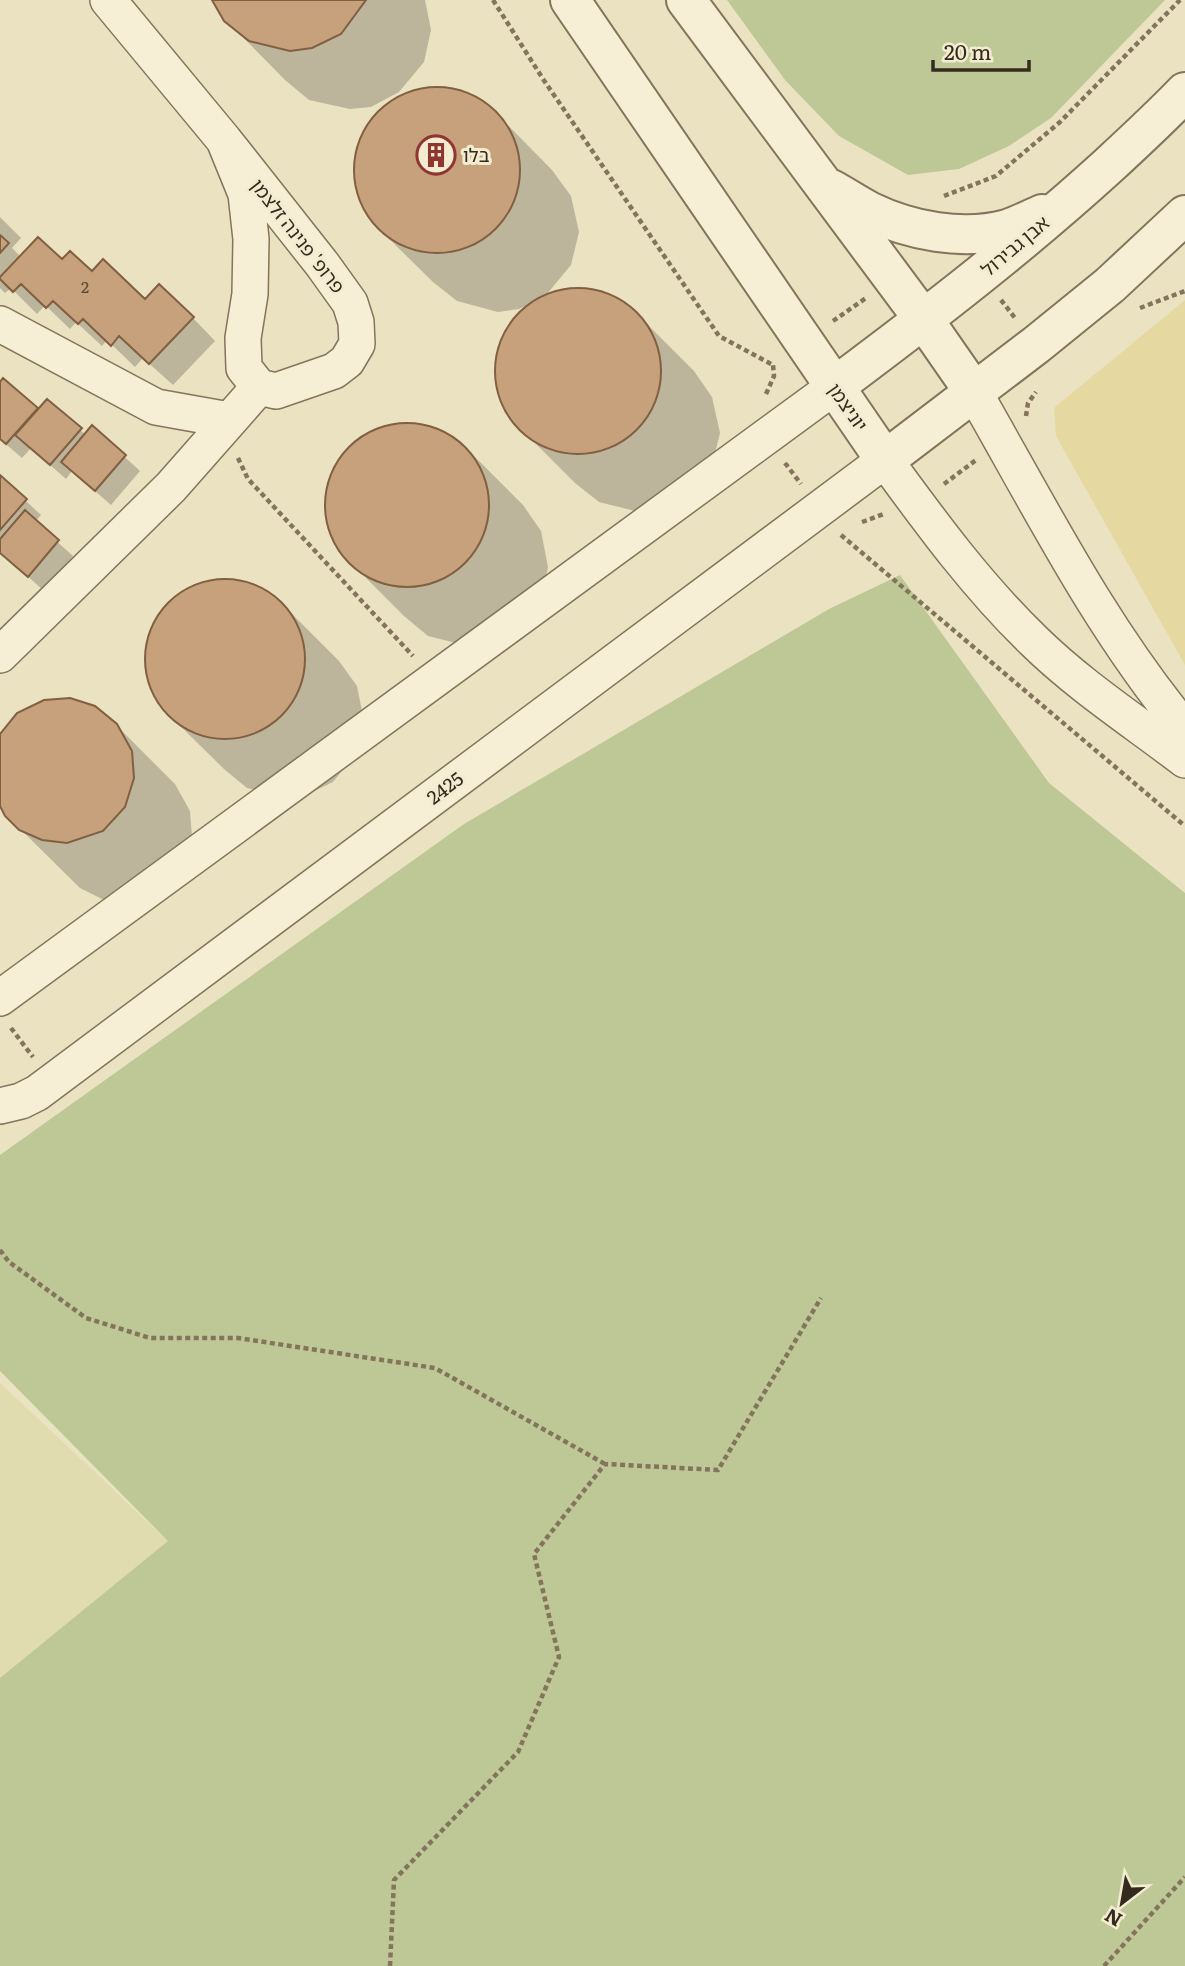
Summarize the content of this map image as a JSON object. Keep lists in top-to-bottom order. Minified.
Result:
{"streets":{"street":["פרופ' פנינה זלצמן","אבן גבירול","יוניצמן","2425"]},"crossings":[["אבן גבירול","יוניצמן"],["יוניצמן","2425"]],"places":{"building":["בלו"]},"house_numbers":["2"],"scale_bar":"20 m","north":"bottom left"}
